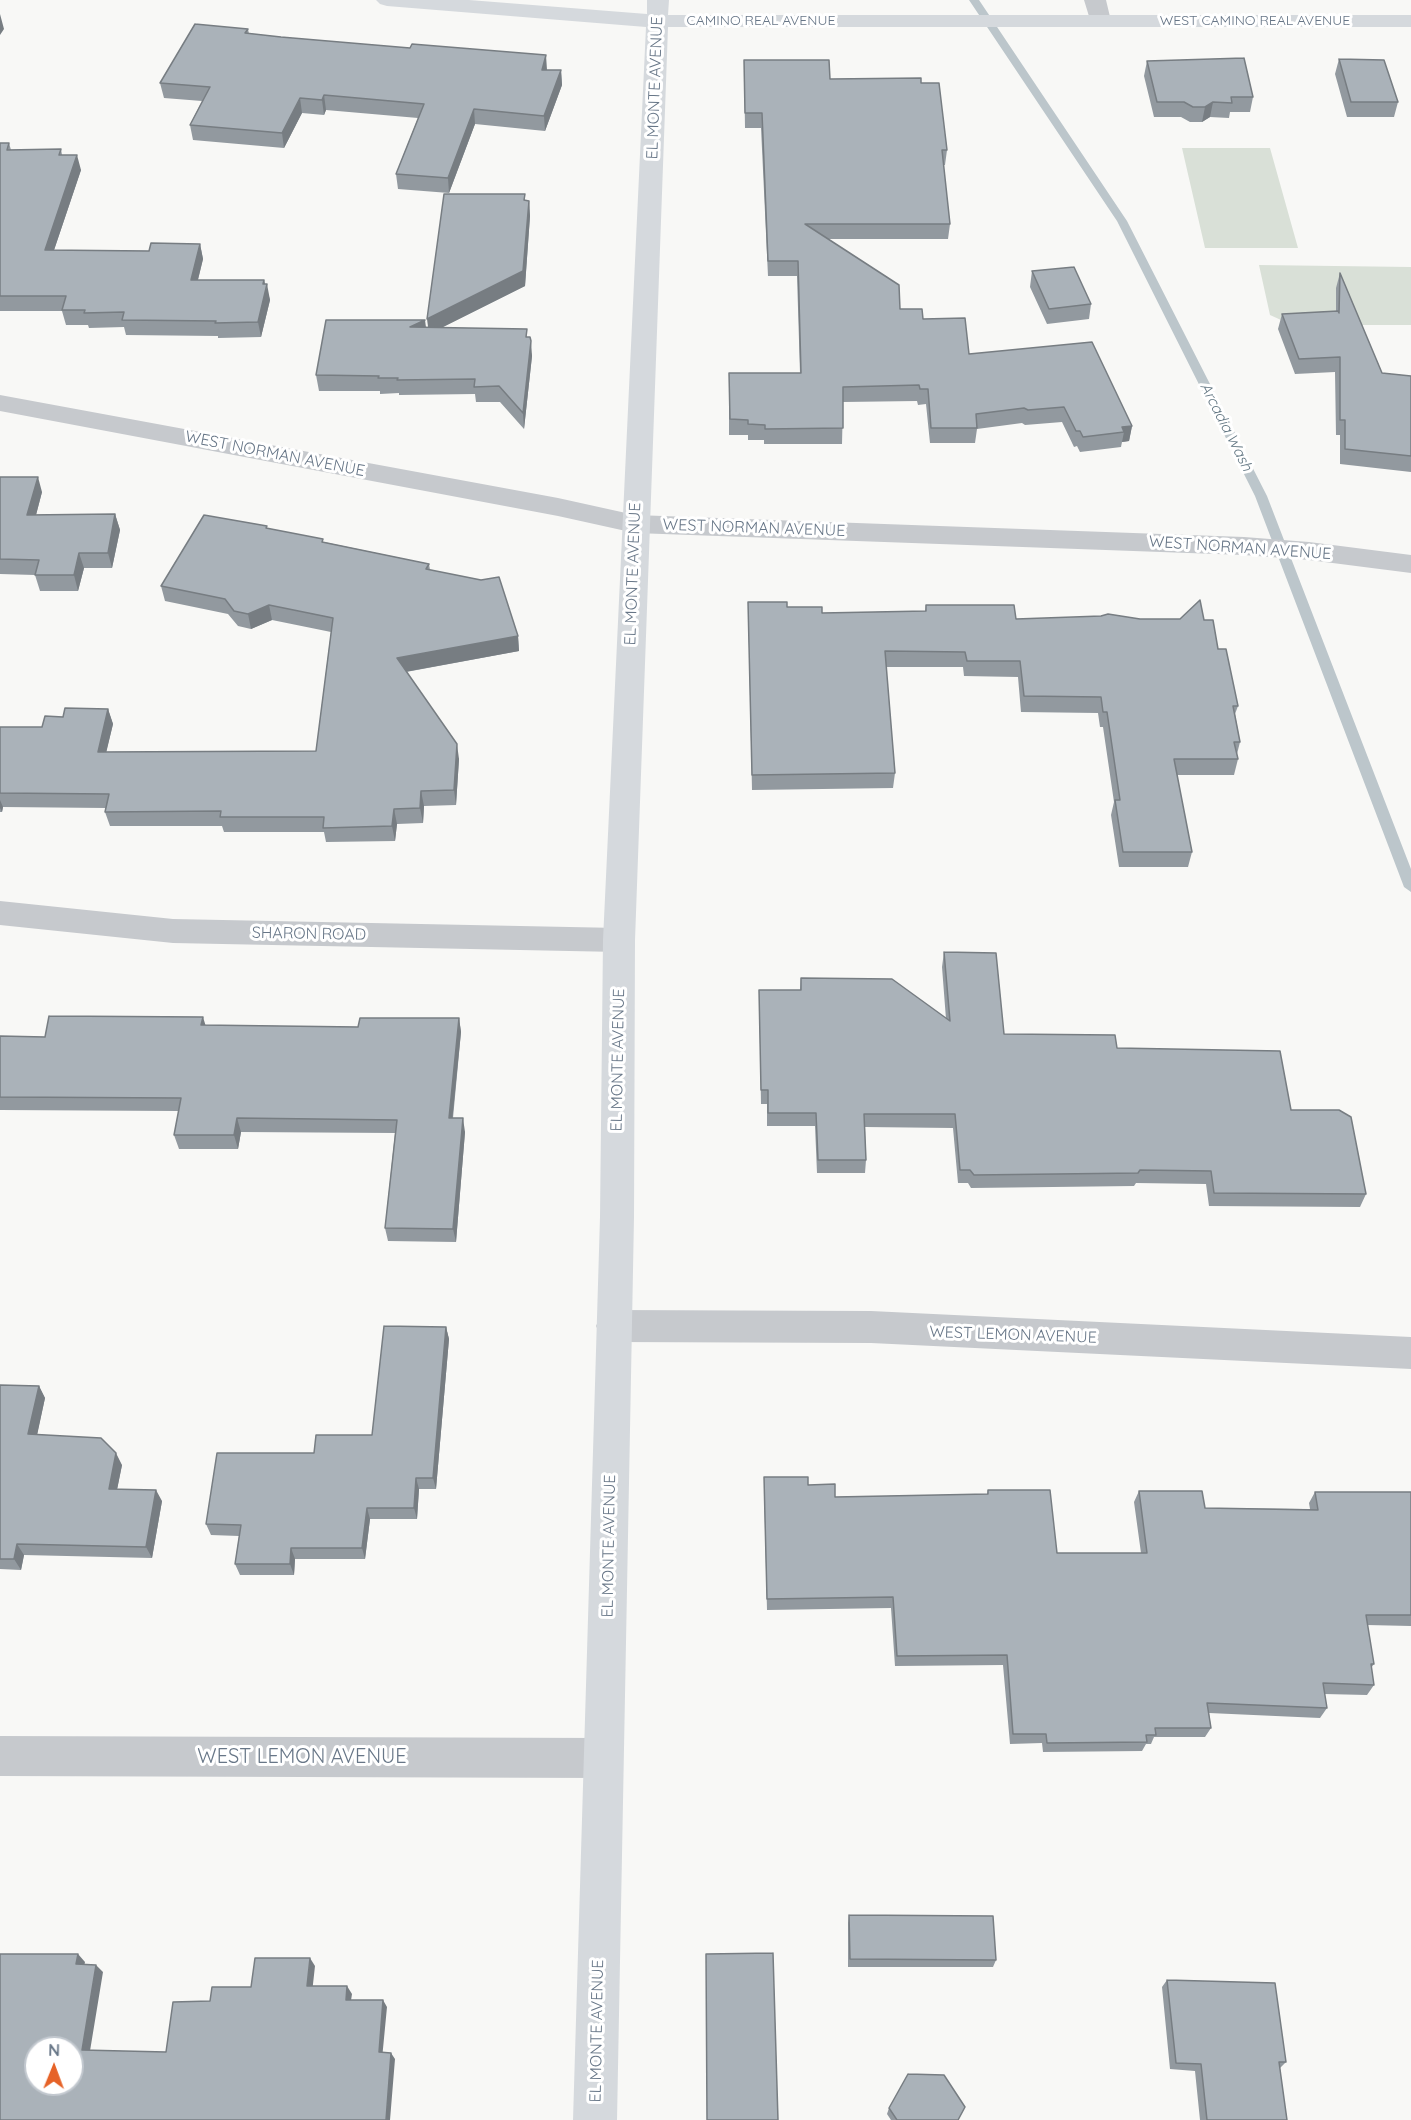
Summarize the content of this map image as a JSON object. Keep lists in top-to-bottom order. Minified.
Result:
{"streets":{"street":["CAMINO REAL AVENUE","WEST CAMINO REAL AVENUE","EL MONTE AVENUE","WEST NORMAN AVENUE","SHARON ROAD","WEST LEMON AVENUE"]},"crossings":[["CAMINO REAL AVENUE","WEST CAMINO REAL AVENUE"],["CAMINO REAL AVENUE","EL MONTE AVENUE"],["EL MONTE AVENUE","WEST NORMAN AVENUE"],["EL MONTE AVENUE","SHARON ROAD"],["EL MONTE AVENUE","WEST LEMON AVENUE"]],"water":["Arcadia Wash"],"north":"top"}
